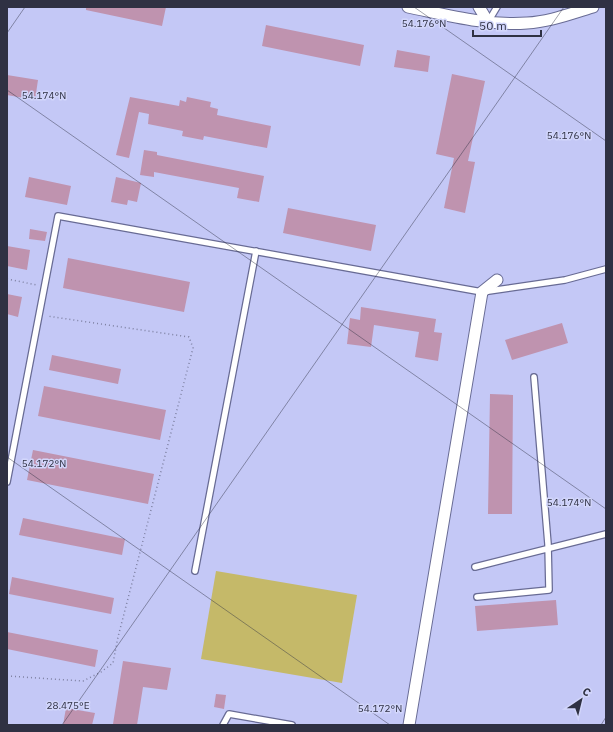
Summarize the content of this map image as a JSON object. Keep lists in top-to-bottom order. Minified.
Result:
{"scale_bar":"50 m","north":"top right","coordinates":["54.176°N","54.174°N","54.172°N","28.475°E"]}
